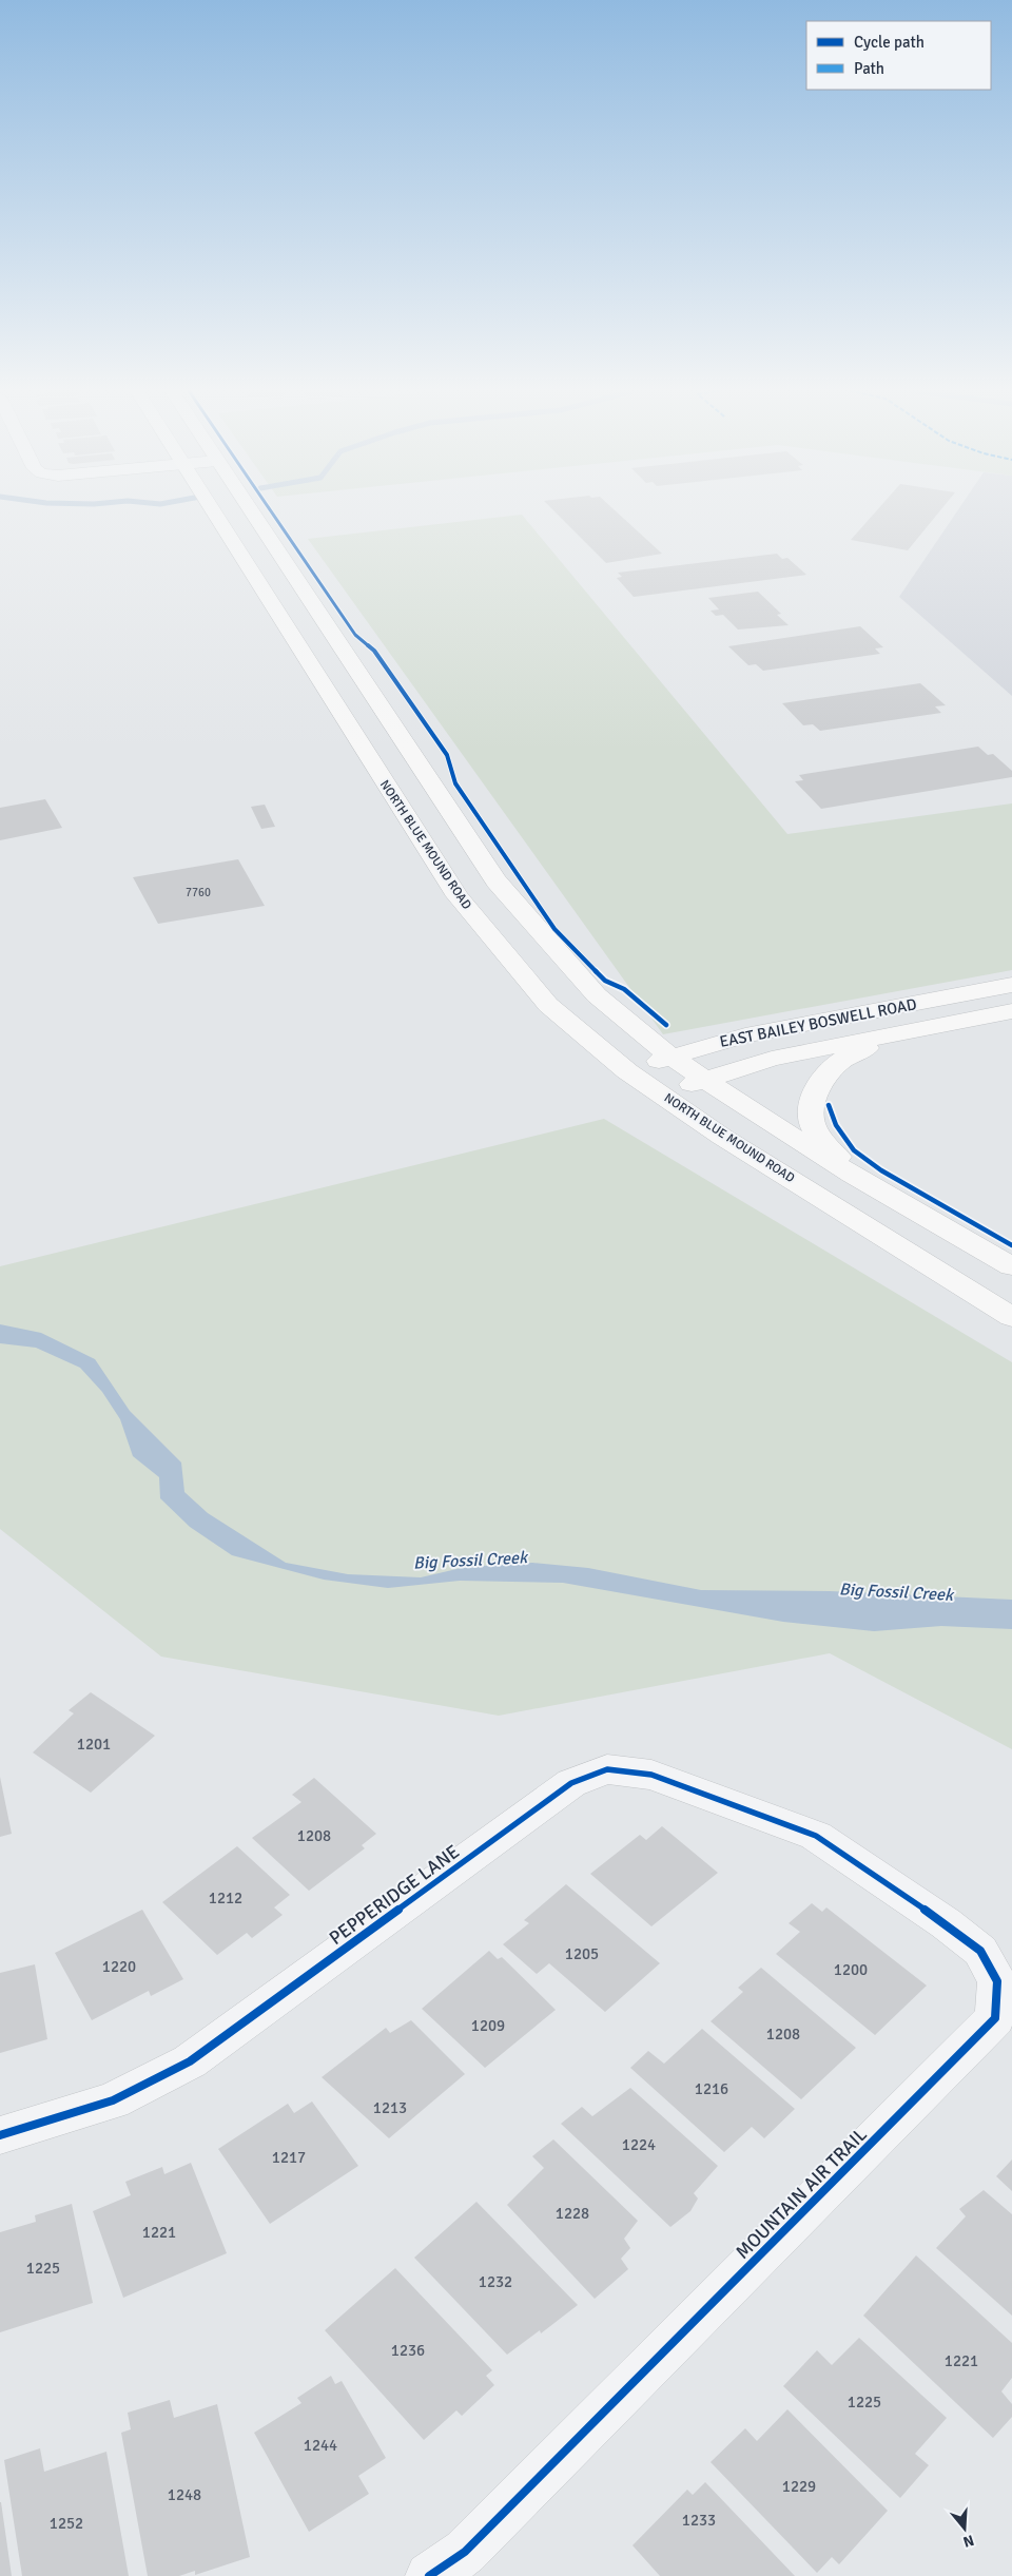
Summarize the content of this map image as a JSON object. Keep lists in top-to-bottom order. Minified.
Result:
{"streets":{"main road":["NORTH BLUE MOUND ROAD","EAST BAILEY BOSWELL ROAD"],"street":["PEPPERIDGE LANE","MOUNTAIN AIR TRAIL"]},"crossings":[["NORTH BLUE MOUND ROAD","EAST BAILEY BOSWELL ROAD"],["PEPPERIDGE LANE","MOUNTAIN AIR TRAIL"]],"water":["Big Fossil Creek"],"house_numbers":["7760","1201","1208","1212","1205","1220","1200","1209","1208","1216","1213","1224","1217","1228","1221","1225","1232","1236","1221","1225","1244","1229","1248","1233","1252"],"legend":["Cycle path","Path"],"north":"bottom"}
